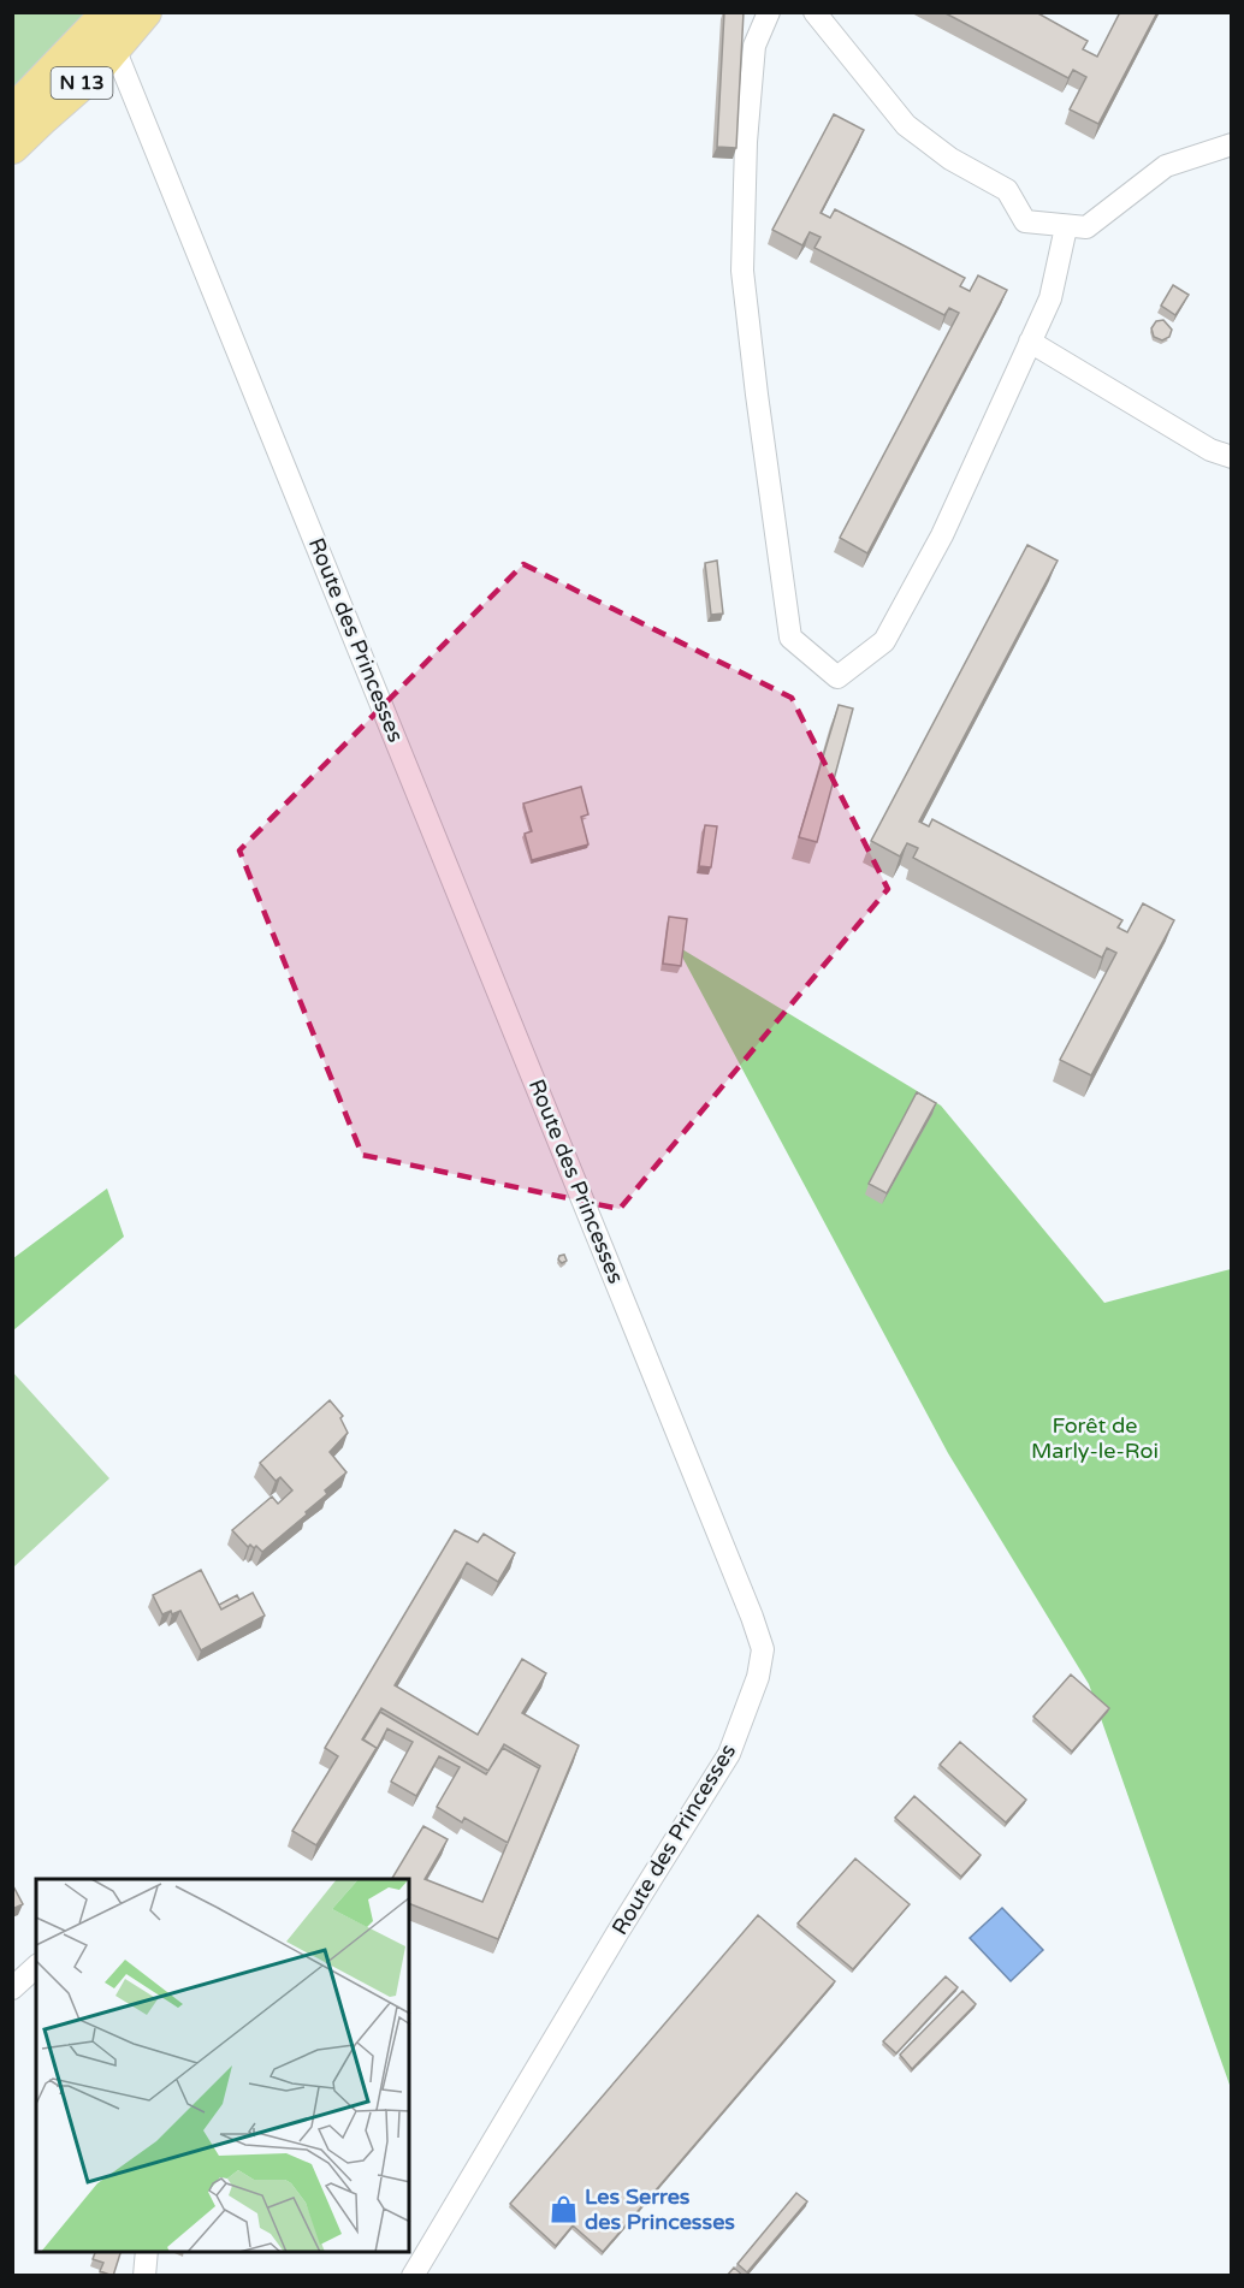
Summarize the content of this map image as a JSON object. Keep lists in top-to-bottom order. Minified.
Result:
{"streets":{"main road":["N 13"],"street":["Route des Princesses"]},"crossings":[["N 13","Route des Princesses"]],"parks":["Forêt de Marly-le-Roi"],"places":{"shop":["Les Serres des Princesses"]}}
